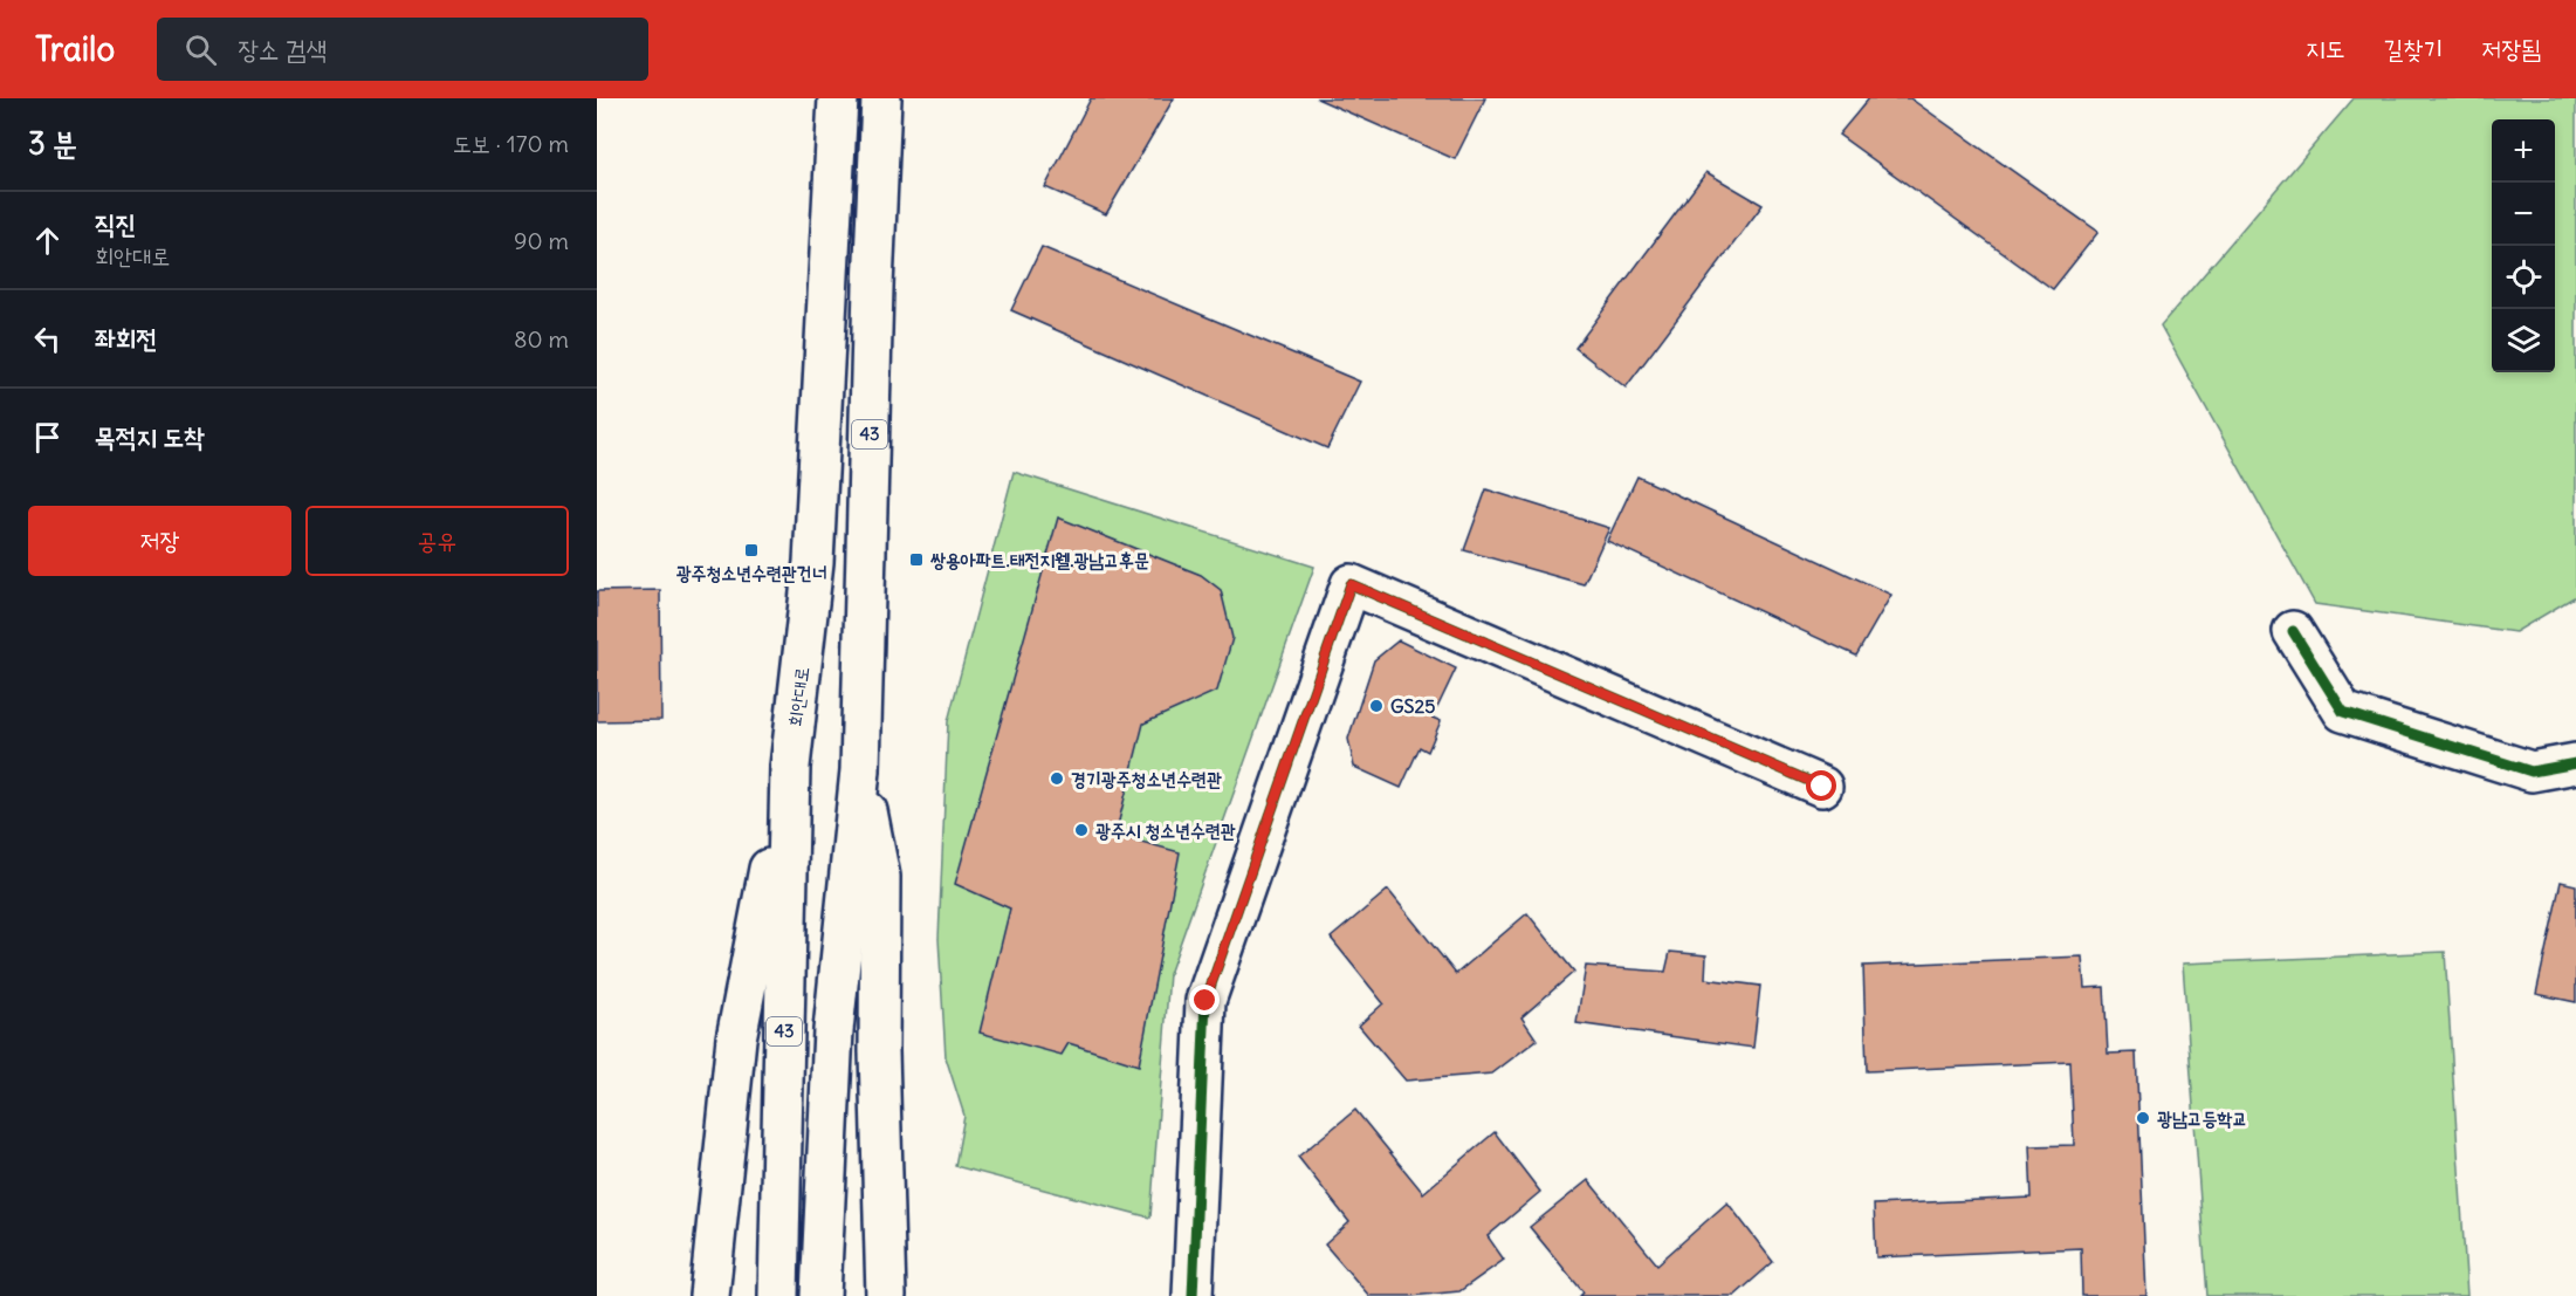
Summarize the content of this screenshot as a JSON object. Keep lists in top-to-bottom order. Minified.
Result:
{"streets":{"main road":["43","회안대로"]},"places":{"transit":["광주청소년수련관건너","쌍용아파트.태전지웰.광남고후문"],"other":["GS25","경기광주청소년수련관","광주시 청소년수련관","광남고등학교"]},"page":{"header":"Trailo","search":"장소 검색","nav":["지도","길찾기","저장됨"],"heading":["3 분","도보 · 170 m"],"map_buttons":["+","−"],"list":[["직진","회안대로","90 m"],["좌회전","80 m"],"목적지 도착"],"buttons":["저장","공유"]}}
